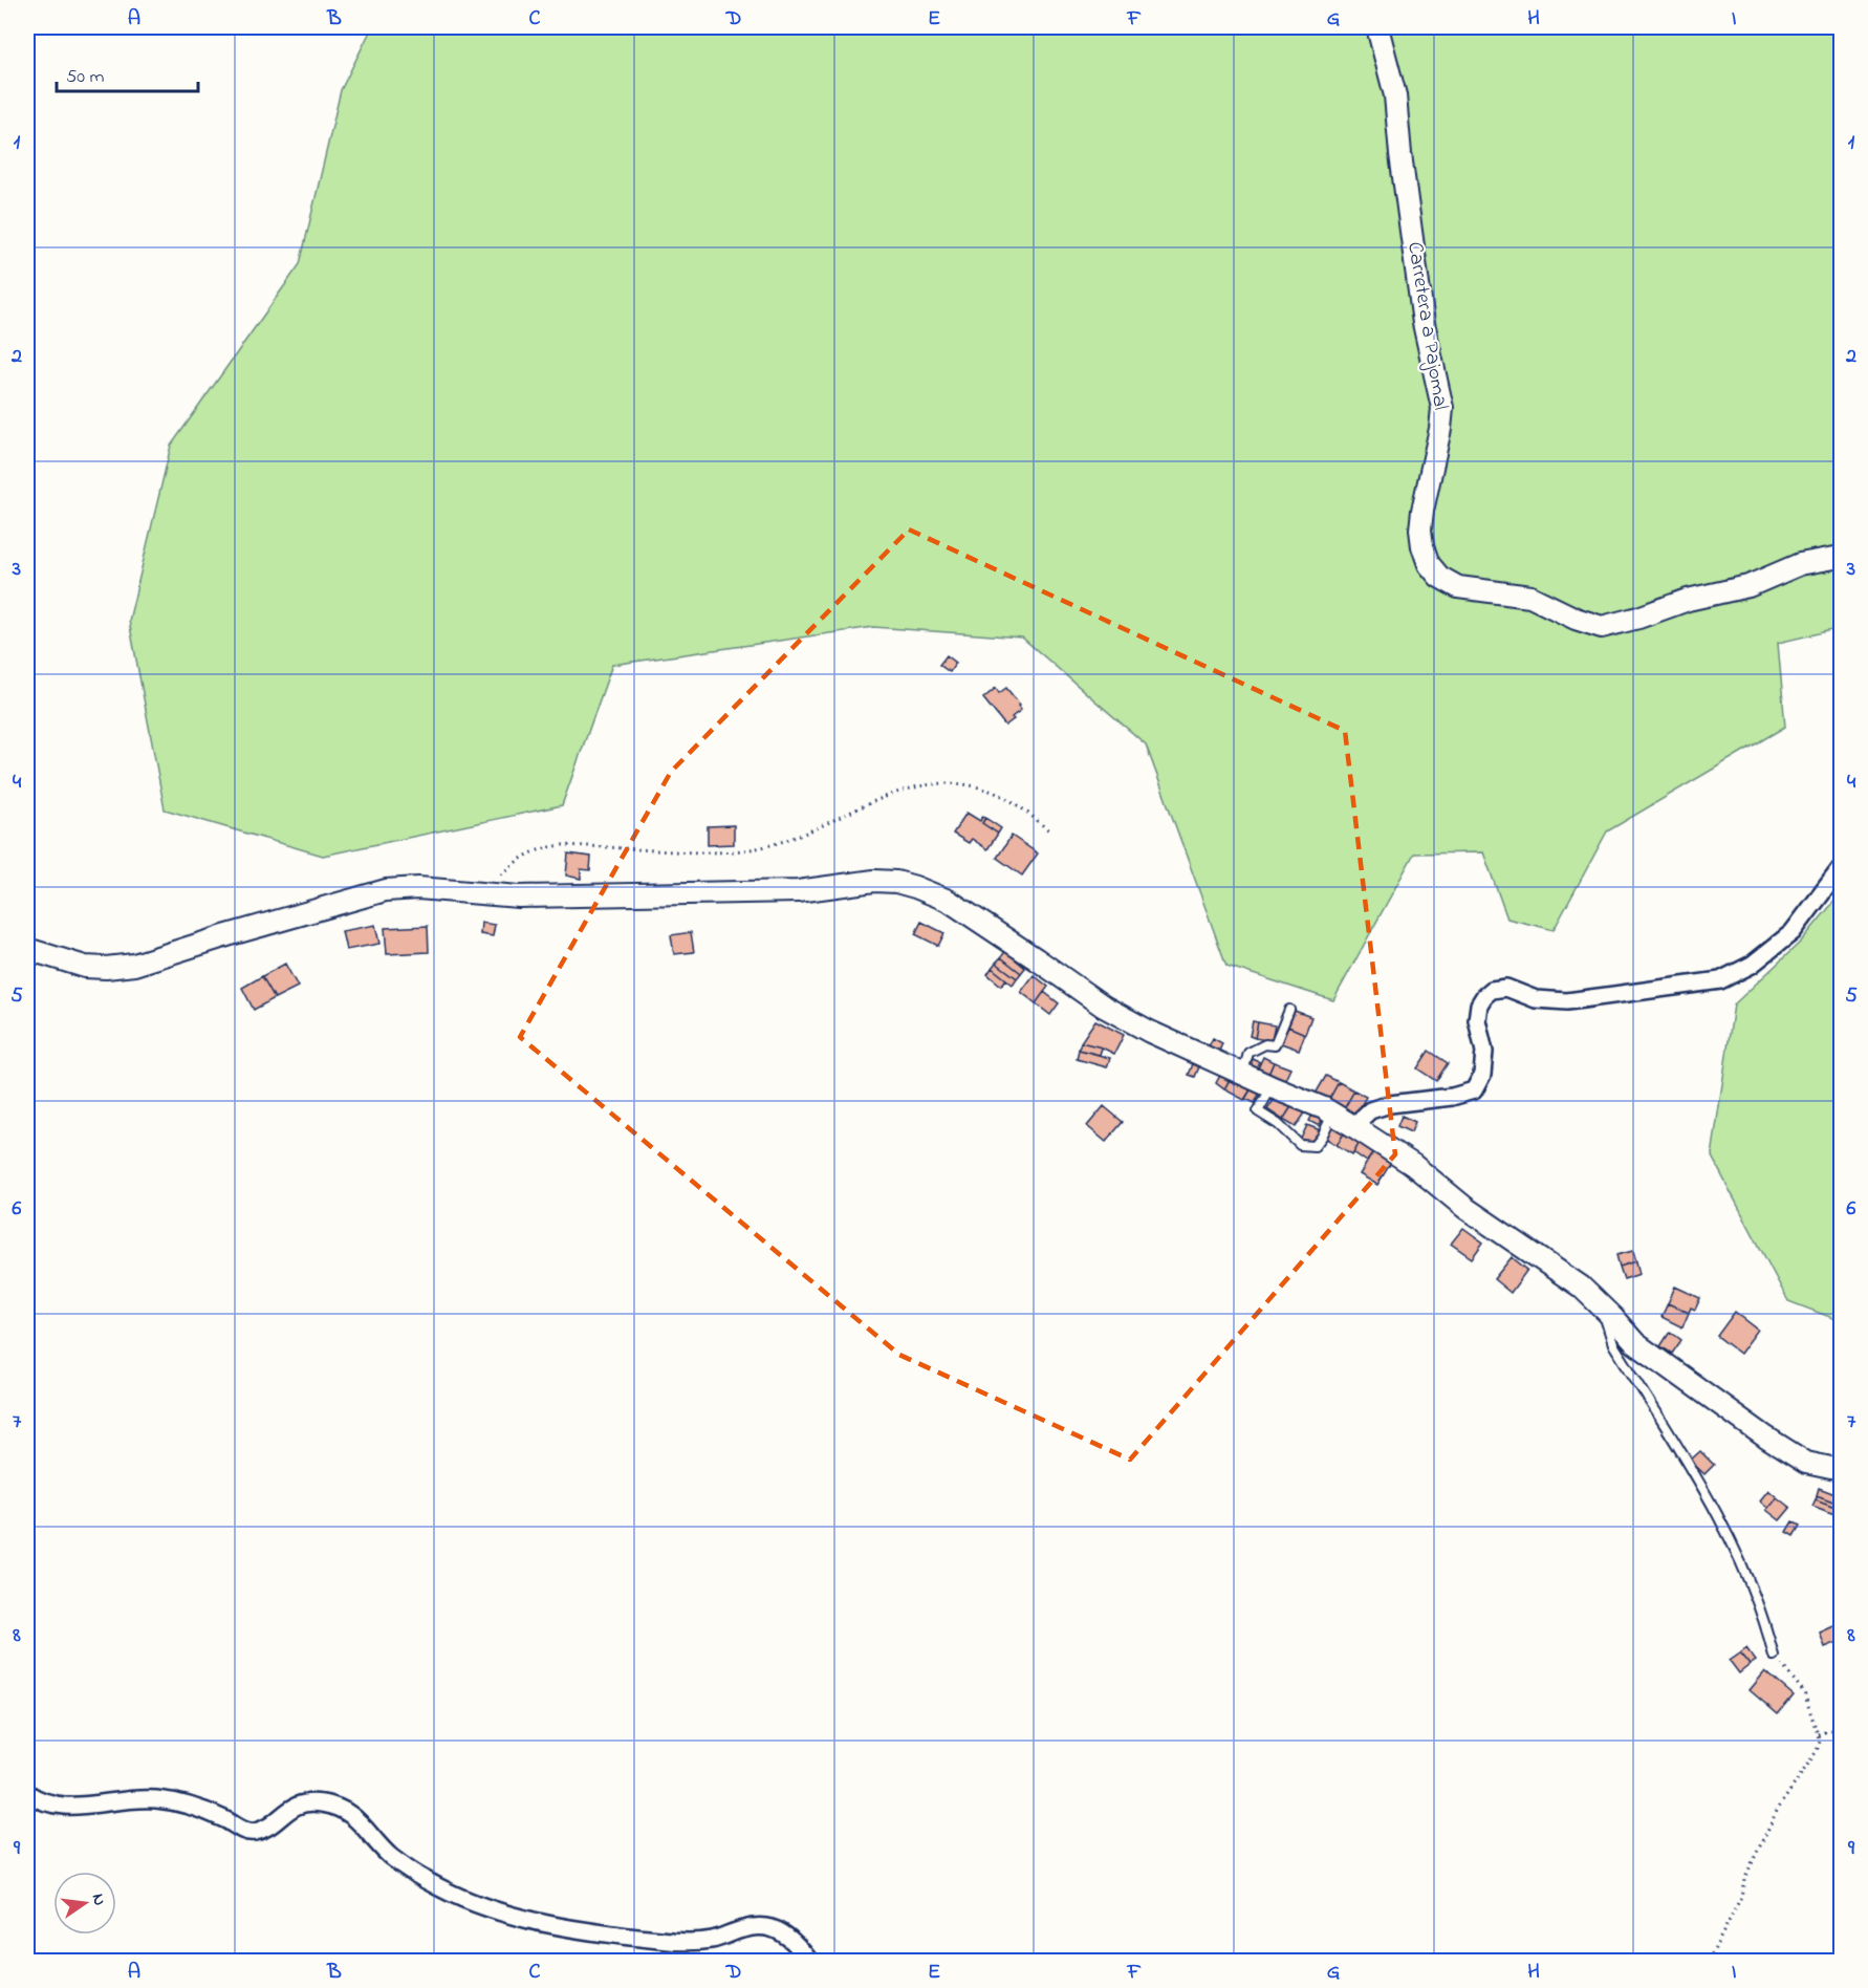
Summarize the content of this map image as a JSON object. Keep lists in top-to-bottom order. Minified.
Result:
{"streets":{"street":["Carretera a Pajomal"]},"scale_bar":"50 m","north":"right","grid":{"columns":["A","B","C","D","E","F","G","H","I"],"rows":["1","2","3","4","5","6","7","8","9"]}}
